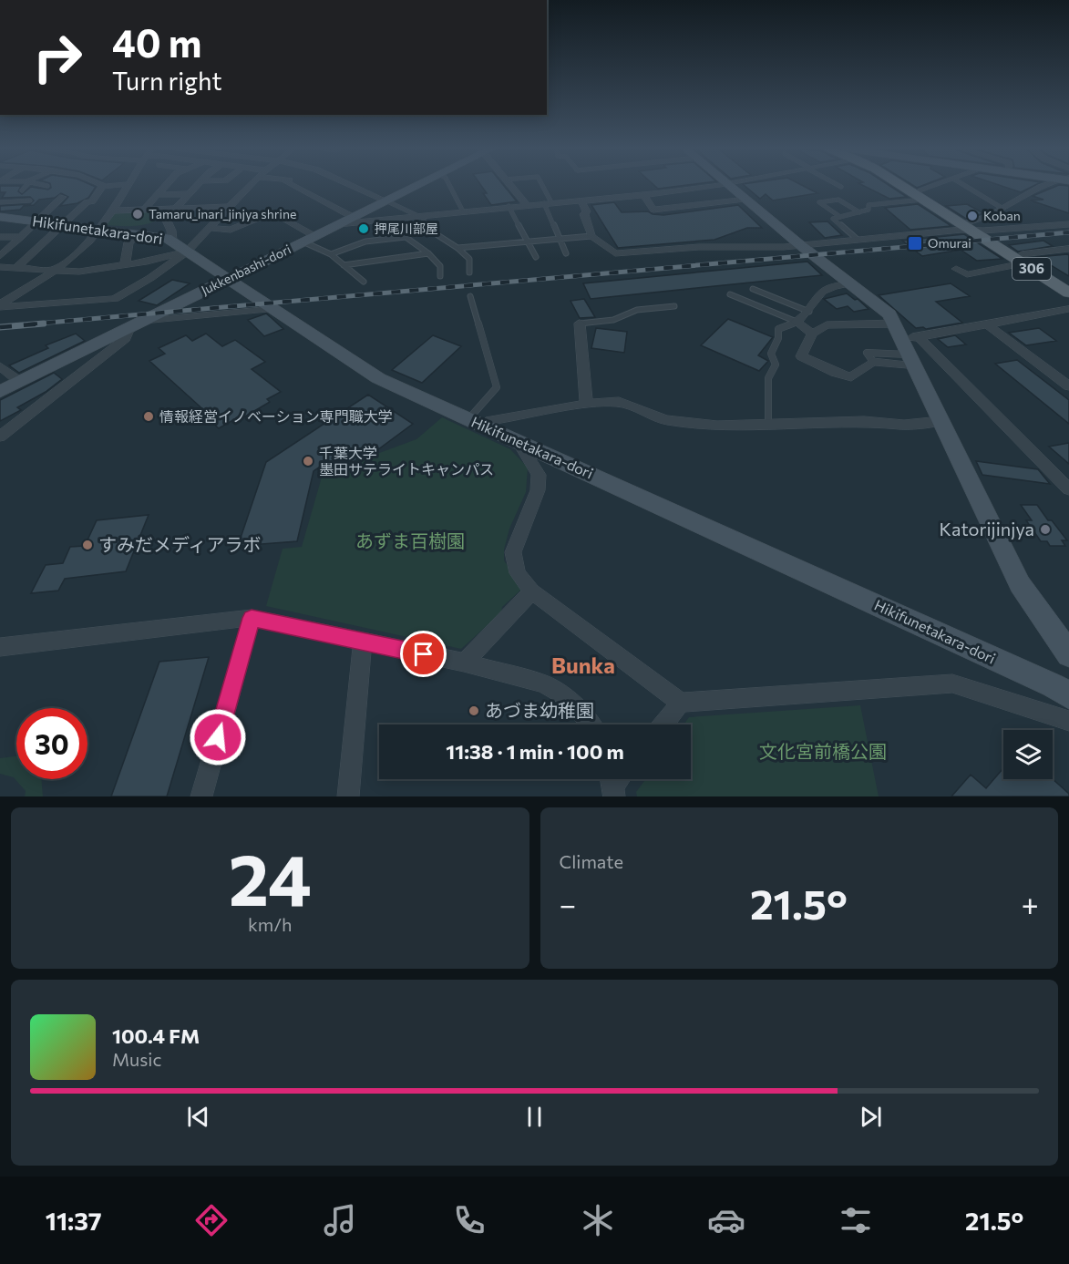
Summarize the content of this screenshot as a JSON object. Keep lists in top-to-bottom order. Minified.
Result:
{"streets":{"main road":["306"],"street":["Hikifunetakara-dori","Jukkenbashi-dori"]},"crossings":[["Hikifunetakara-dori","Jukkenbashi-dori"]],"districts":["Bunka"],"parks":["あずま百樹園","文化宮前橋公園"],"places":{"other":["Tamaru_inari_jinjya shrine","Koban","押尾川部屋","情報経営イノベーション専門職大学","千葉大学 墨田サテライトキャンパス","Katorijinjya","すみだメディアラボ","あづま幼稚園"],"transit":["Omurai"]},"page":{"turn":["40 m","Turn right"],"limit":"30","trip":"11:38 · 1 min · 100 m","tile":[["24","km/h"],"Climate"],"heat":["−","21.5°","+"],"song":["100.4 FM","Music"],"tabs":["11:37","21.5°"]}}
